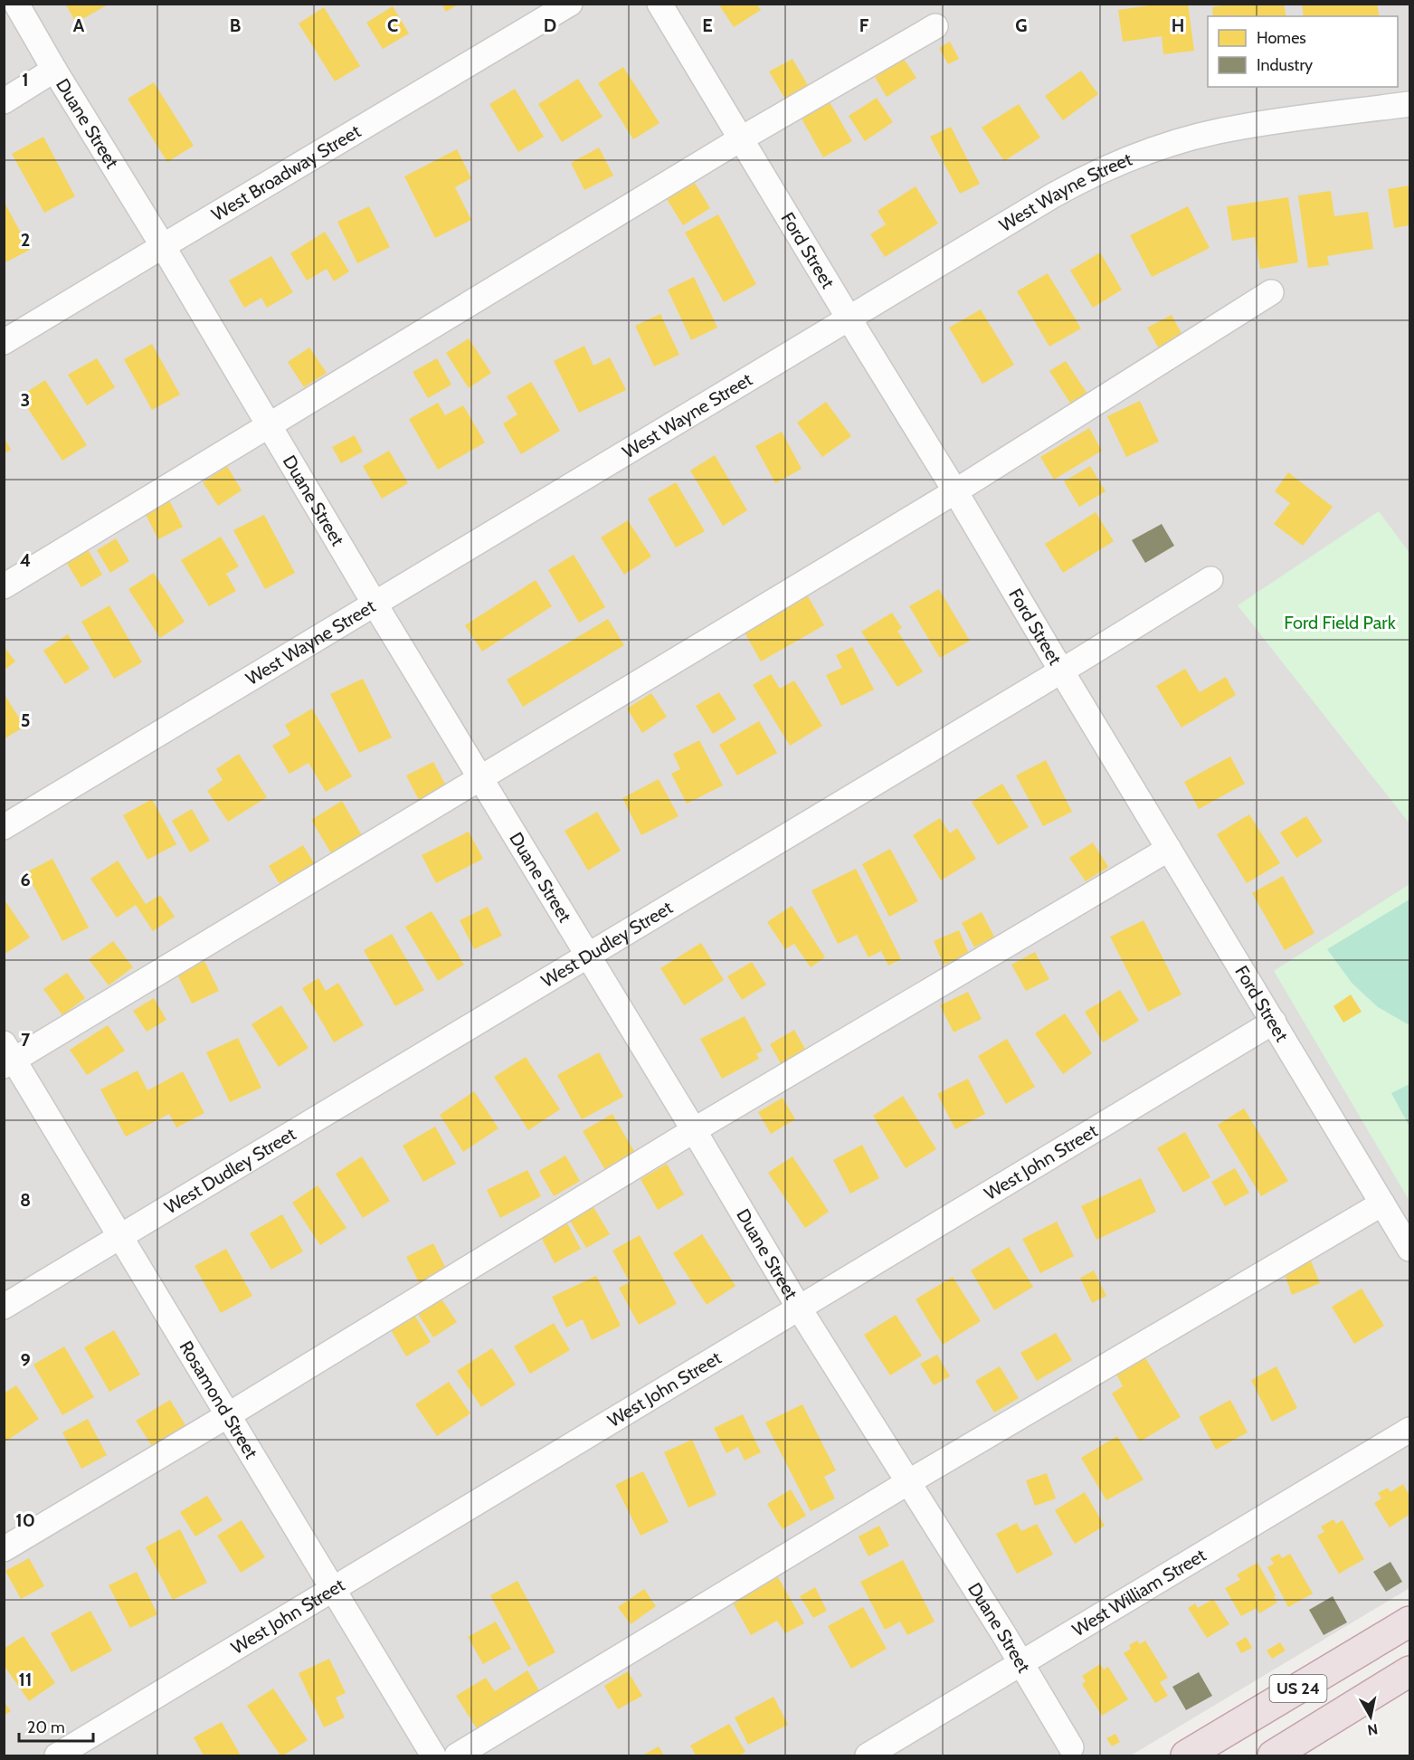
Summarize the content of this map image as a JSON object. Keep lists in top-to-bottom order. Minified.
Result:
{"streets":{"highway":["US 24"],"street":["Duane Street","West Broadway Street","West Wayne Street","Ford Street","West Dudley Street","West John Street","Rosamond Street","West William Street"]},"crossings":[["Duane Street","West Broadway Street"],["Duane Street","West Wayne Street"],["Duane Street","West Dudley Street"],["Duane Street","West John Street"],["Duane Street","West William Street"],["West Wayne Street","Ford Street"],["Ford Street","West Dudley Street"],["Ford Street","West John Street"],["West Dudley Street","Rosamond Street"],["West John Street","Rosamond Street"]],"parks":["Ford Field Park"],"legend":["Homes","Industry"],"scale_bar":"20 m","north":"bottom","grid":{"columns":["A","B","C","D","E","F","G","H"],"rows":["1","2","3","4","5","6","7","8","9","10","11"]}}
